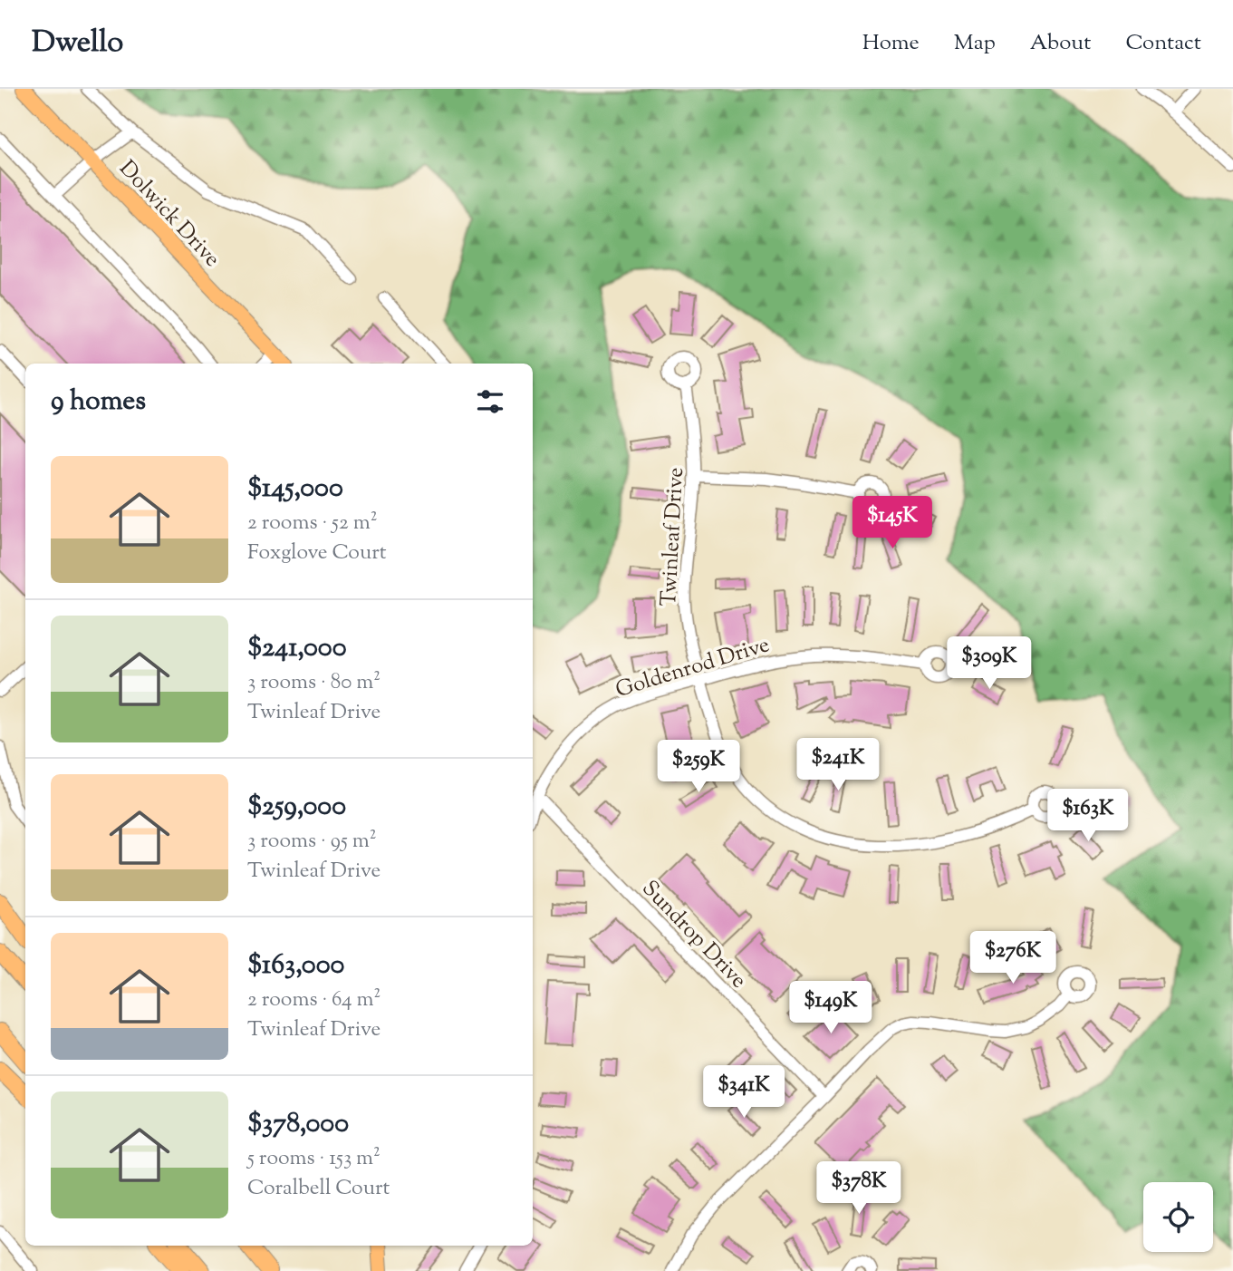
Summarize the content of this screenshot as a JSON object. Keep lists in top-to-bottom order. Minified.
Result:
{"streets":{"main road":["Dolwick Drive"],"street":["Twinleaf Drive","Goldenrod Drive","Sundrop Drive"]},"crossings":[["Twinleaf Drive","Goldenrod Drive"],["Goldenrod Drive","Sundrop Drive"]],"page":{"header":"Dwello","nav":["Home","Map","About","Contact"],"heading":"9 homes","list":[{"name":"$145,000","note":"2 rooms · 52 m² · Foxglove Court"},{"name":"$241,000","note":"3 rooms · 80 m² · Twinleaf Drive"},{"name":"$259,000","note":"3 rooms · 95 m² · Twinleaf Drive"},{"name":"$163,000","note":"2 rooms · 64 m² · Twinleaf Drive"},{"name":"$378,000","note":"5 rooms · 153 m² · Coralbell Court"}],"price":["$145K","$309K","$241K","$259K","$163K","$276K","$149K","$341K","$378K"]}}
